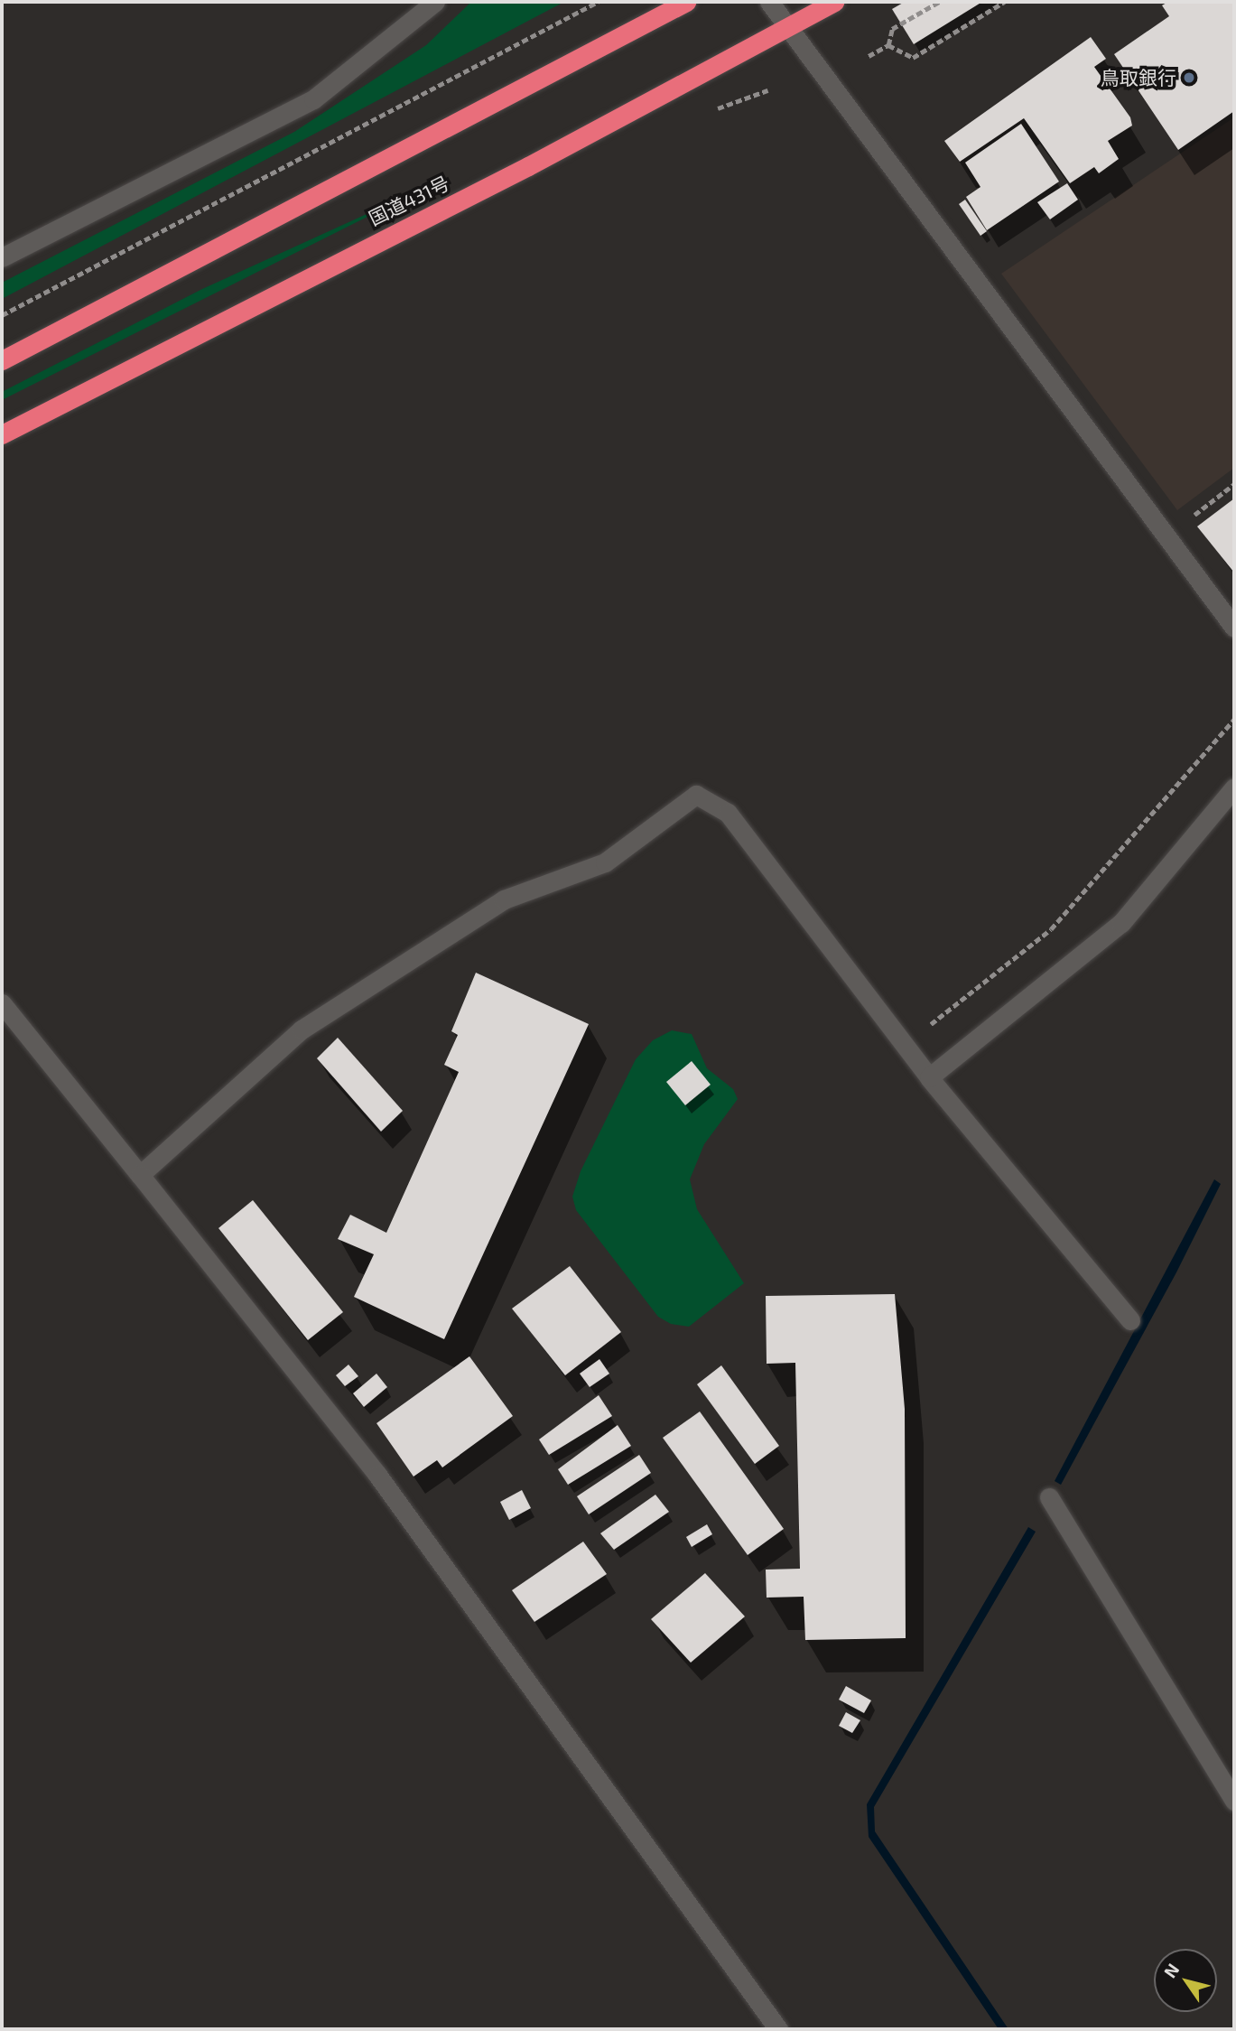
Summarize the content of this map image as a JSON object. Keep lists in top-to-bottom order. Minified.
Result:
{"streets":{"highway":["国道431号"]},"places":["鳥取銀行"],"north":"top left"}
